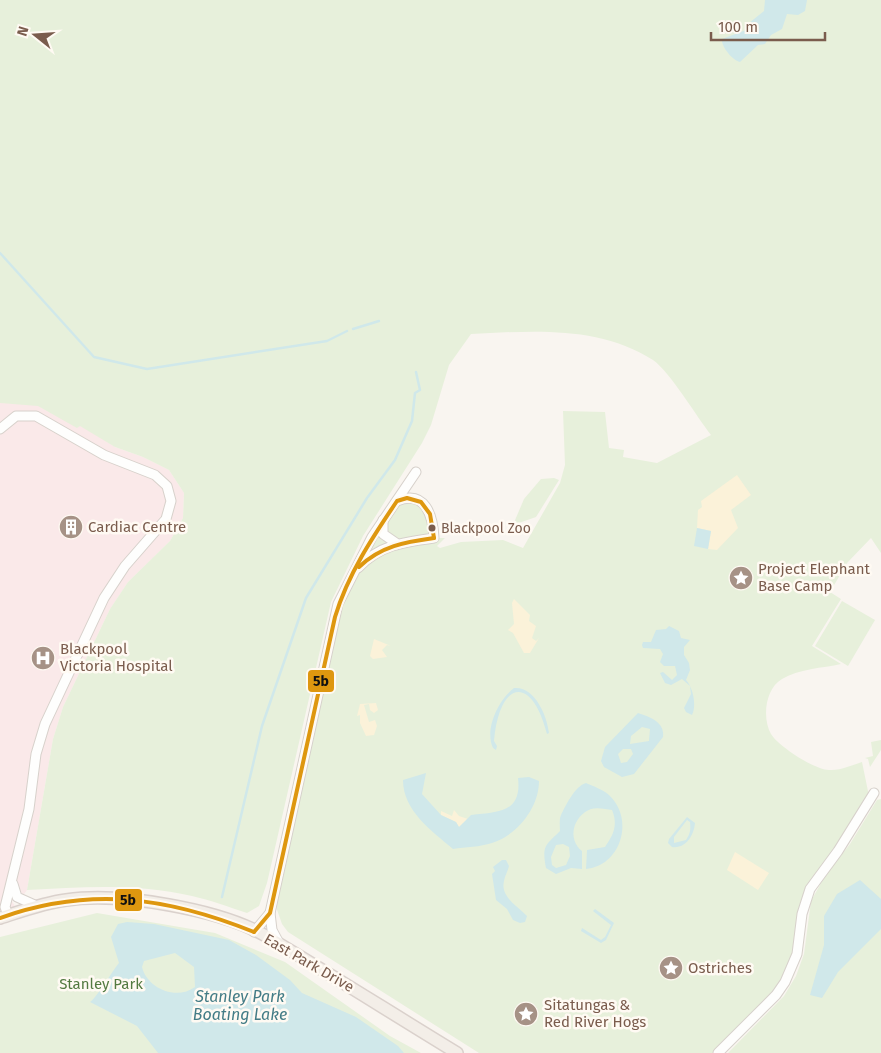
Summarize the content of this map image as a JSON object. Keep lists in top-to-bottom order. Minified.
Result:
{"streets":{"main road":["East Park Drive"]},"water":["Stanley Park Boating Lake"],"parks":["Stanley Park"],"places":{"building":["Cardiac Centre"],"other":["Blackpool Zoo"],"place":["Project Elephant Base Camp","Ostriches","Sitatungas & Red River Hogs"],"hospital":["Blackpool Victoria Hospital"]},"lines":["transit line 5b"],"scale_bar":"100 m","north":"left"}
